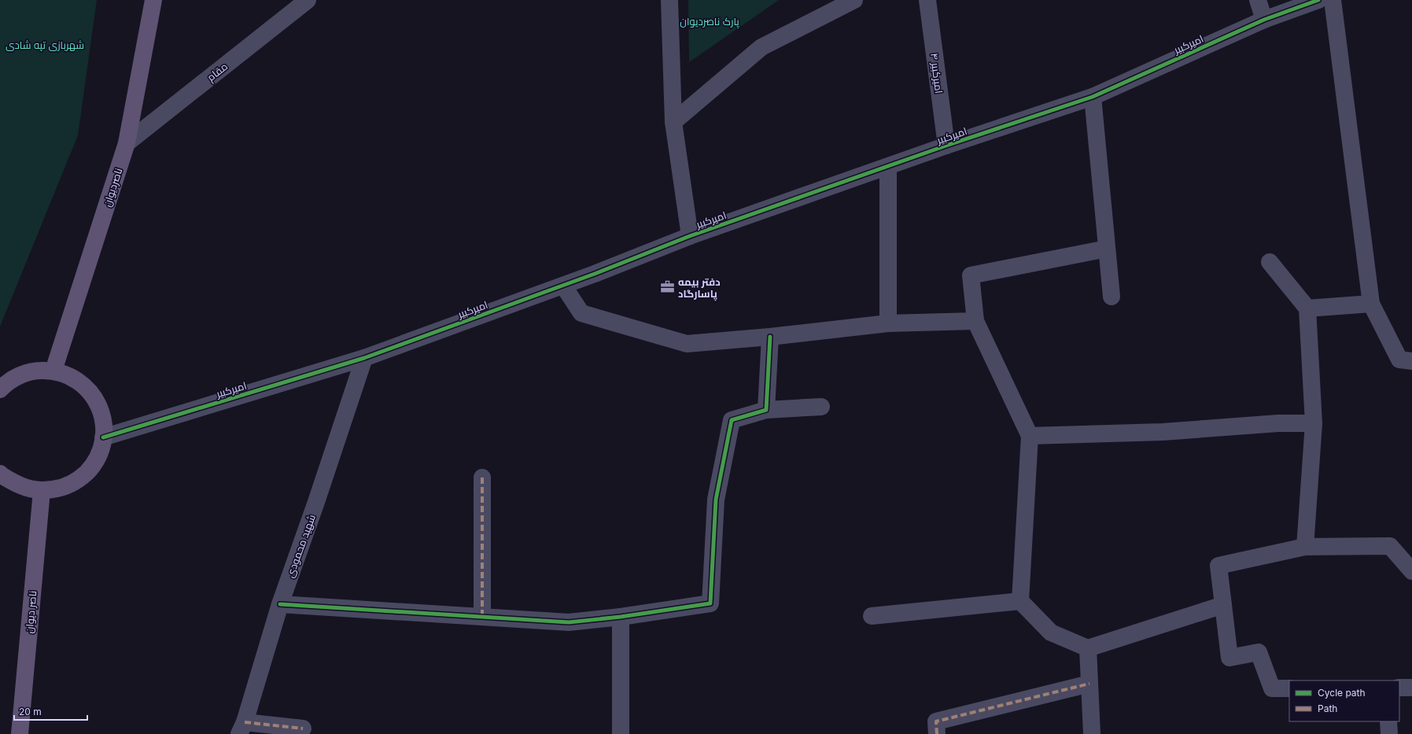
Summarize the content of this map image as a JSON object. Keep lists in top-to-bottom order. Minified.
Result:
{"streets":{"main road":["ناصردیوان","ناصر دیوان"],"street":["امیرکبیر","مقام","امیرکبیر ۴","شهید محمودی"]},"crossings":[["امیرکبیر","امیرکبیر ۴"],["امیرکبیر","شهید محمودی"],["مقام","ناصردیوان"]],"parks":["پارک ناصردیوان","شهربازی تپه شادی"],"places":{"office":["دفتر بیمه پاسارگاد"]},"legend":["Cycle path","Path"],"scale_bar":"20 m"}
